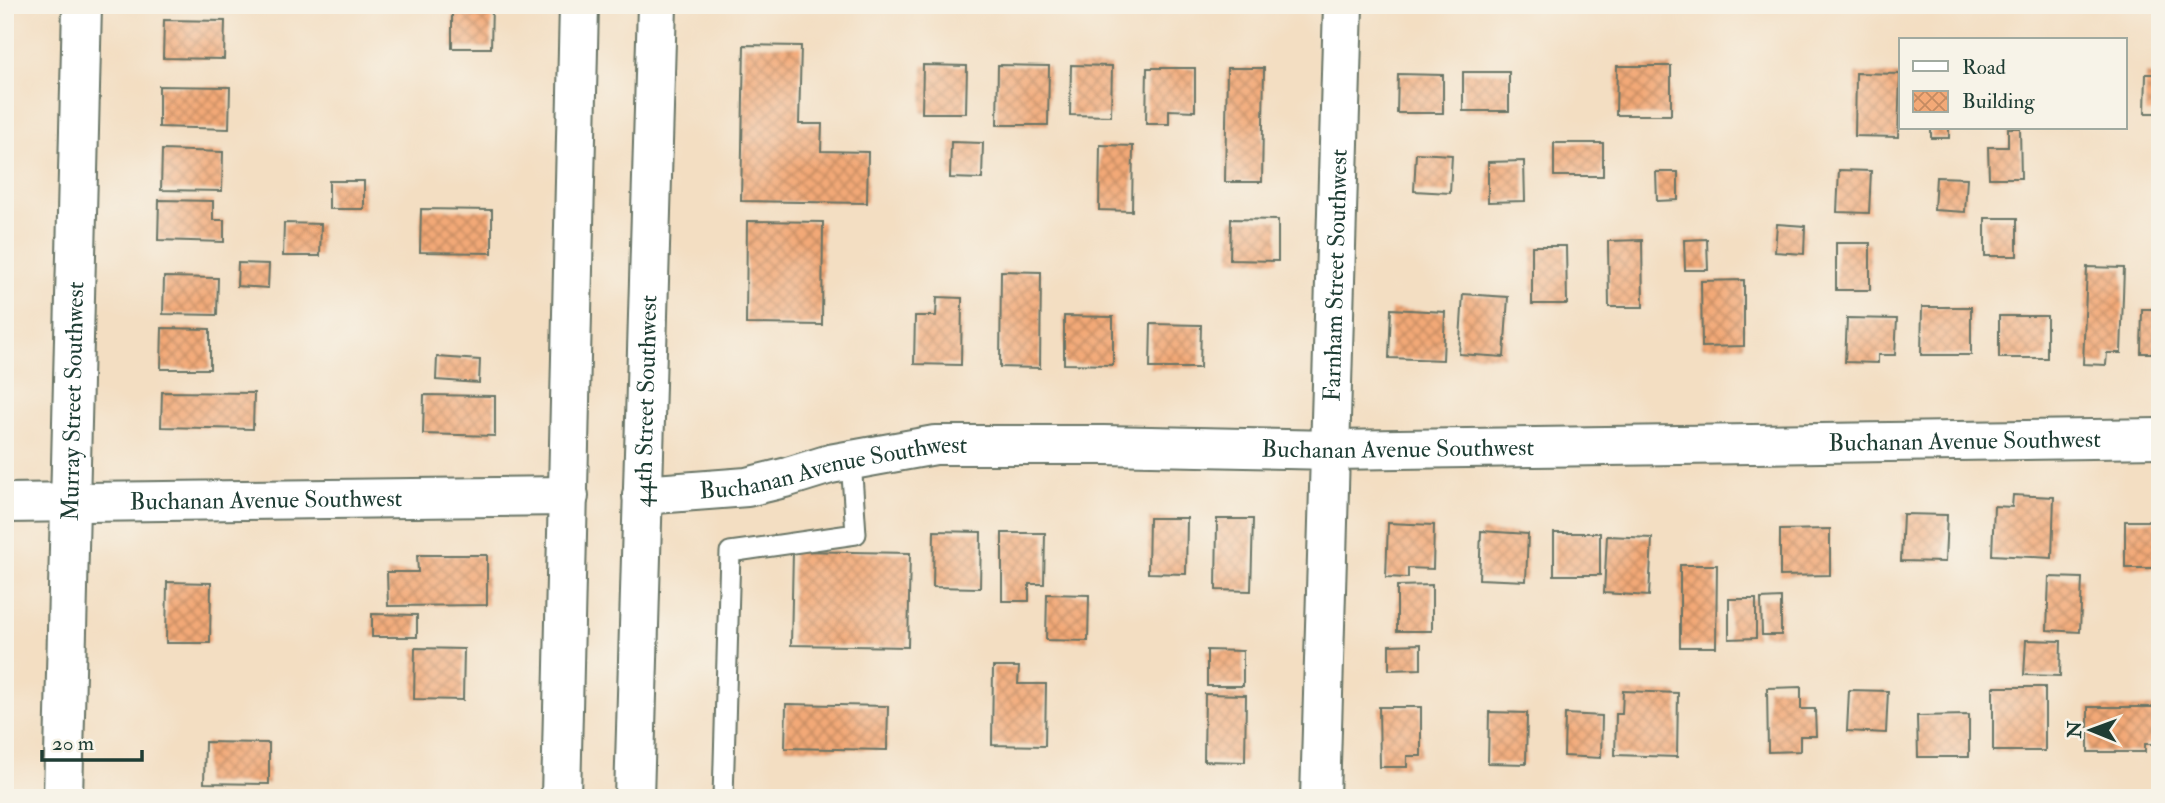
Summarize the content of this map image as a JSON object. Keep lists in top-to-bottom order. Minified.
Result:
{"streets":{"street":["Farnham Street Southwest","Murray Street Southwest","44th Street Southwest","Buchanan Avenue Southwest"]},"crossings":[["Farnham Street Southwest","Buchanan Avenue Southwest"],["Murray Street Southwest","Buchanan Avenue Southwest"],["44th Street Southwest","Buchanan Avenue Southwest"]],"legend":["Road","Building"],"scale_bar":"20 m","north":"left"}
